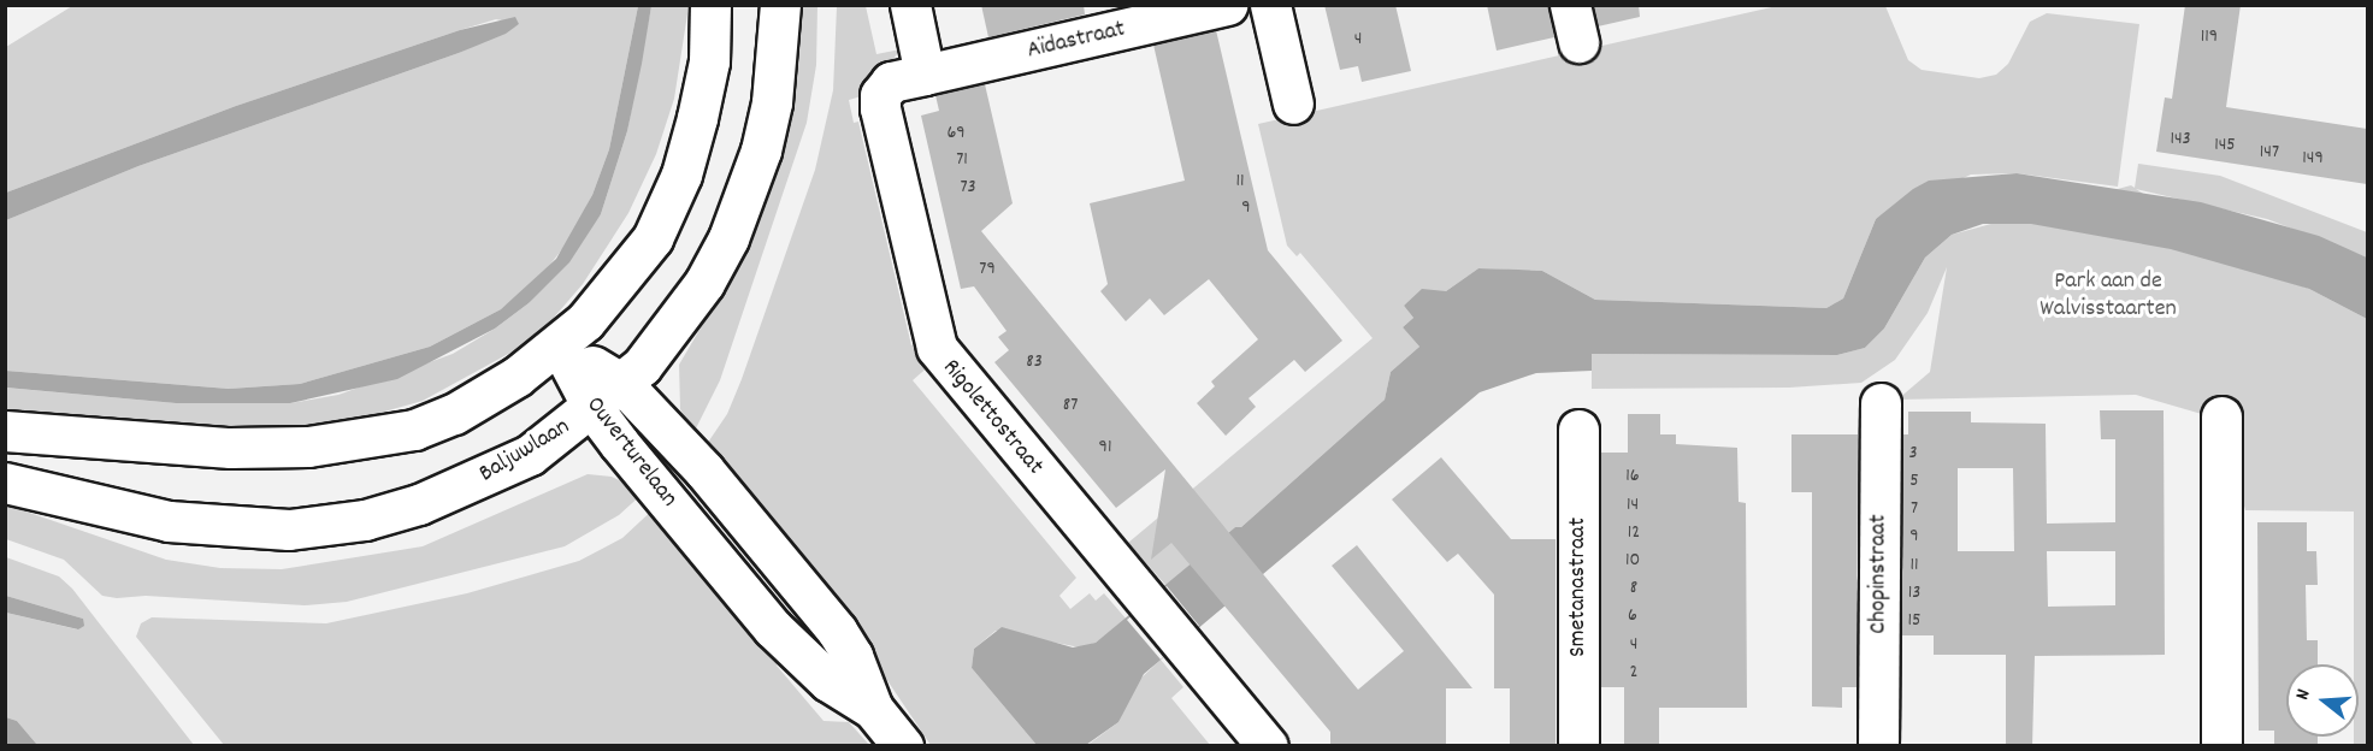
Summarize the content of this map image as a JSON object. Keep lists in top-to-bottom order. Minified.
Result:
{"streets":{"street":["Aïdastraat","Rigolettostraat","Baljuwlaan","Ouverturelaan","Chopinstraat","Smetanastraat"]},"crossings":[["Aïdastraat","Rigolettostraat"],["Baljuwlaan","Ouverturelaan"]],"parks":["Park aan de Walvisstaarten"],"house_numbers":["119","4","69","143","145","147","149","71","11","73","9","79","83","87","91","3","16","5","14","7","12","9","10","11","8","13","6","15","4","2"],"north":"left"}
